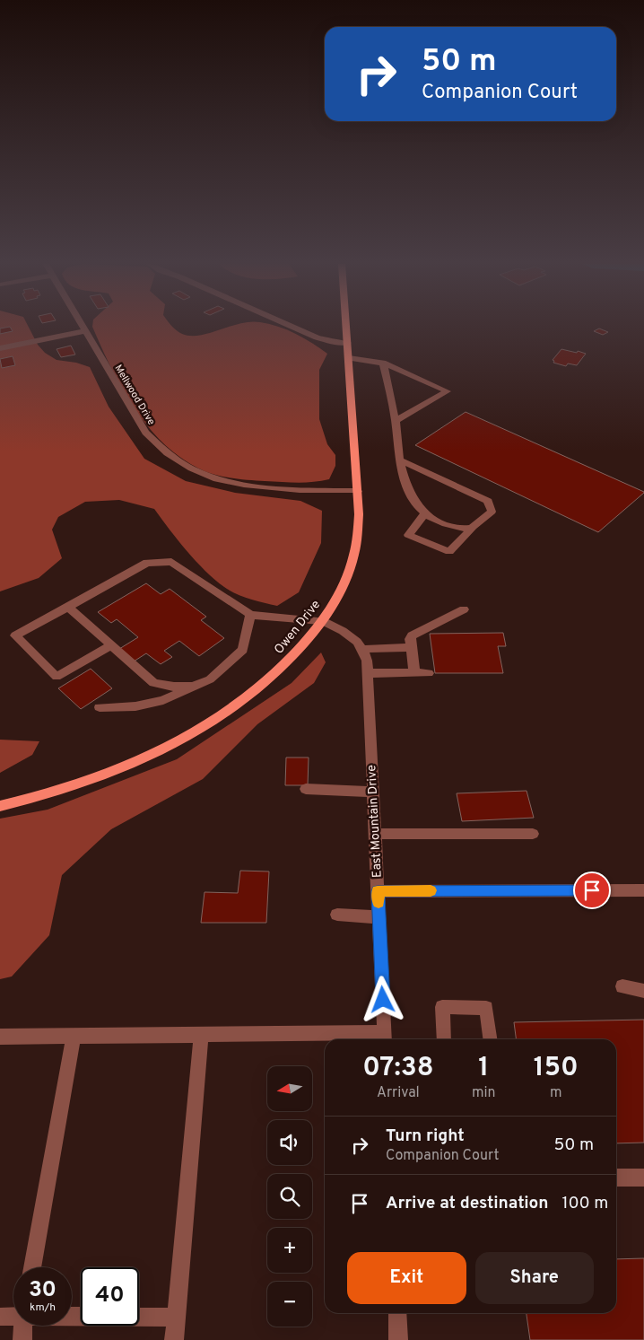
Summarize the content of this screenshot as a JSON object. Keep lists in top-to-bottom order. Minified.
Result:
{"streets":{"main road":["Owen Drive"],"street":["Mellwood Drive","East Mountain Drive"]},"crossings":[["Mellwood Drive","Owen Drive"]],"north":"left","page":{"turn":["50 m","Companion Court"],"eta":["07:38","Arrival","1","min","150","m"],"map_buttons":["+","−"],"list":[{"name":"Turn right","note":"Companion Court","value":"50 m"},{"name":"Arrive at destination","value":"100 m"}],"buttons":["Exit","Share"],"speed":"30 km/h","limit":"40"}}
